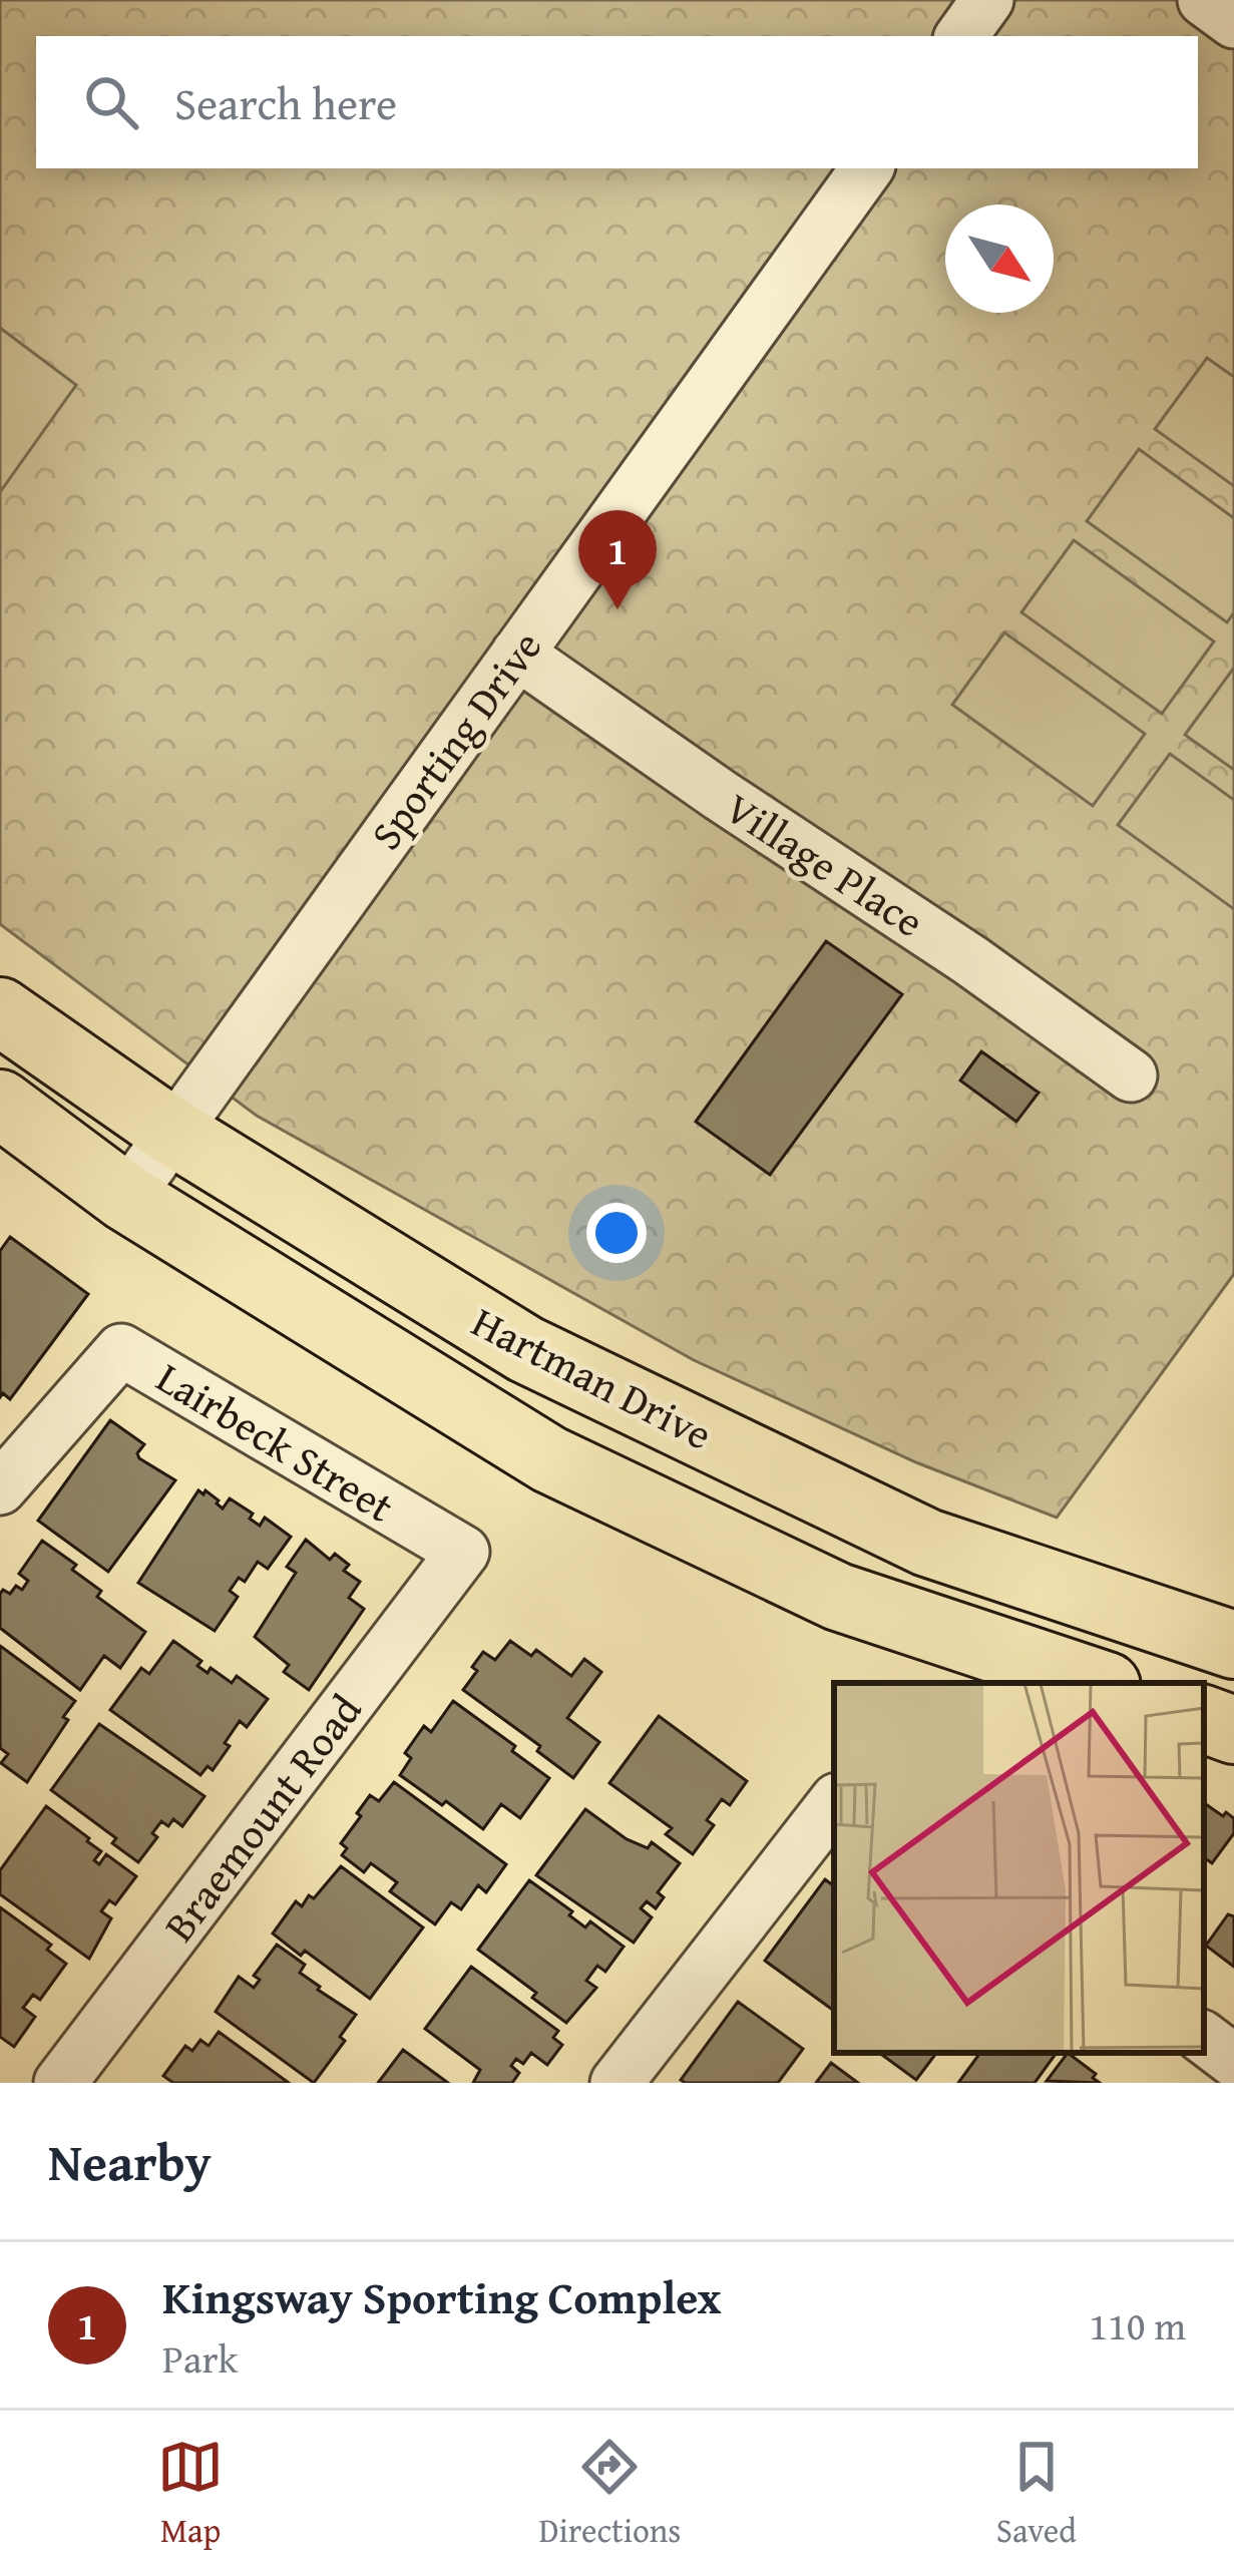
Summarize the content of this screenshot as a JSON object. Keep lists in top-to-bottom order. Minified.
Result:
{"streets":{"main road":["Hartman Drive"],"street":["Sporting Drive","Village Place","Lairbeck Street","Braemount Road"]},"crossings":[["Sporting Drive","Village Place"],["Sporting Drive","Hartman Drive"],["Lairbeck Street","Braemount Road"]],"north":"bottom right","page":{"search":"Search here","pins":"1","heading":"Nearby","list":[{"mark":"1","name":"Kingsway Sporting Complex","note":"Park","value":"110 m"}],"nav":["Map","Directions","Saved"]}}
